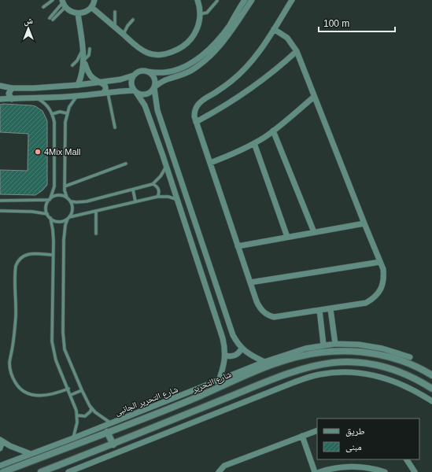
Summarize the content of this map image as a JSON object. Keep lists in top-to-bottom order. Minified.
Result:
{"streets":{"street":["شارع التحرير","شارع التحرير الجانبى"]},"crossings":[["شارع التحرير","شارع التحرير الجانبى"]],"places":["4Mix Mall"],"legend":["طريق","مبنى"],"scale_bar":"100 m","north":"top"}
